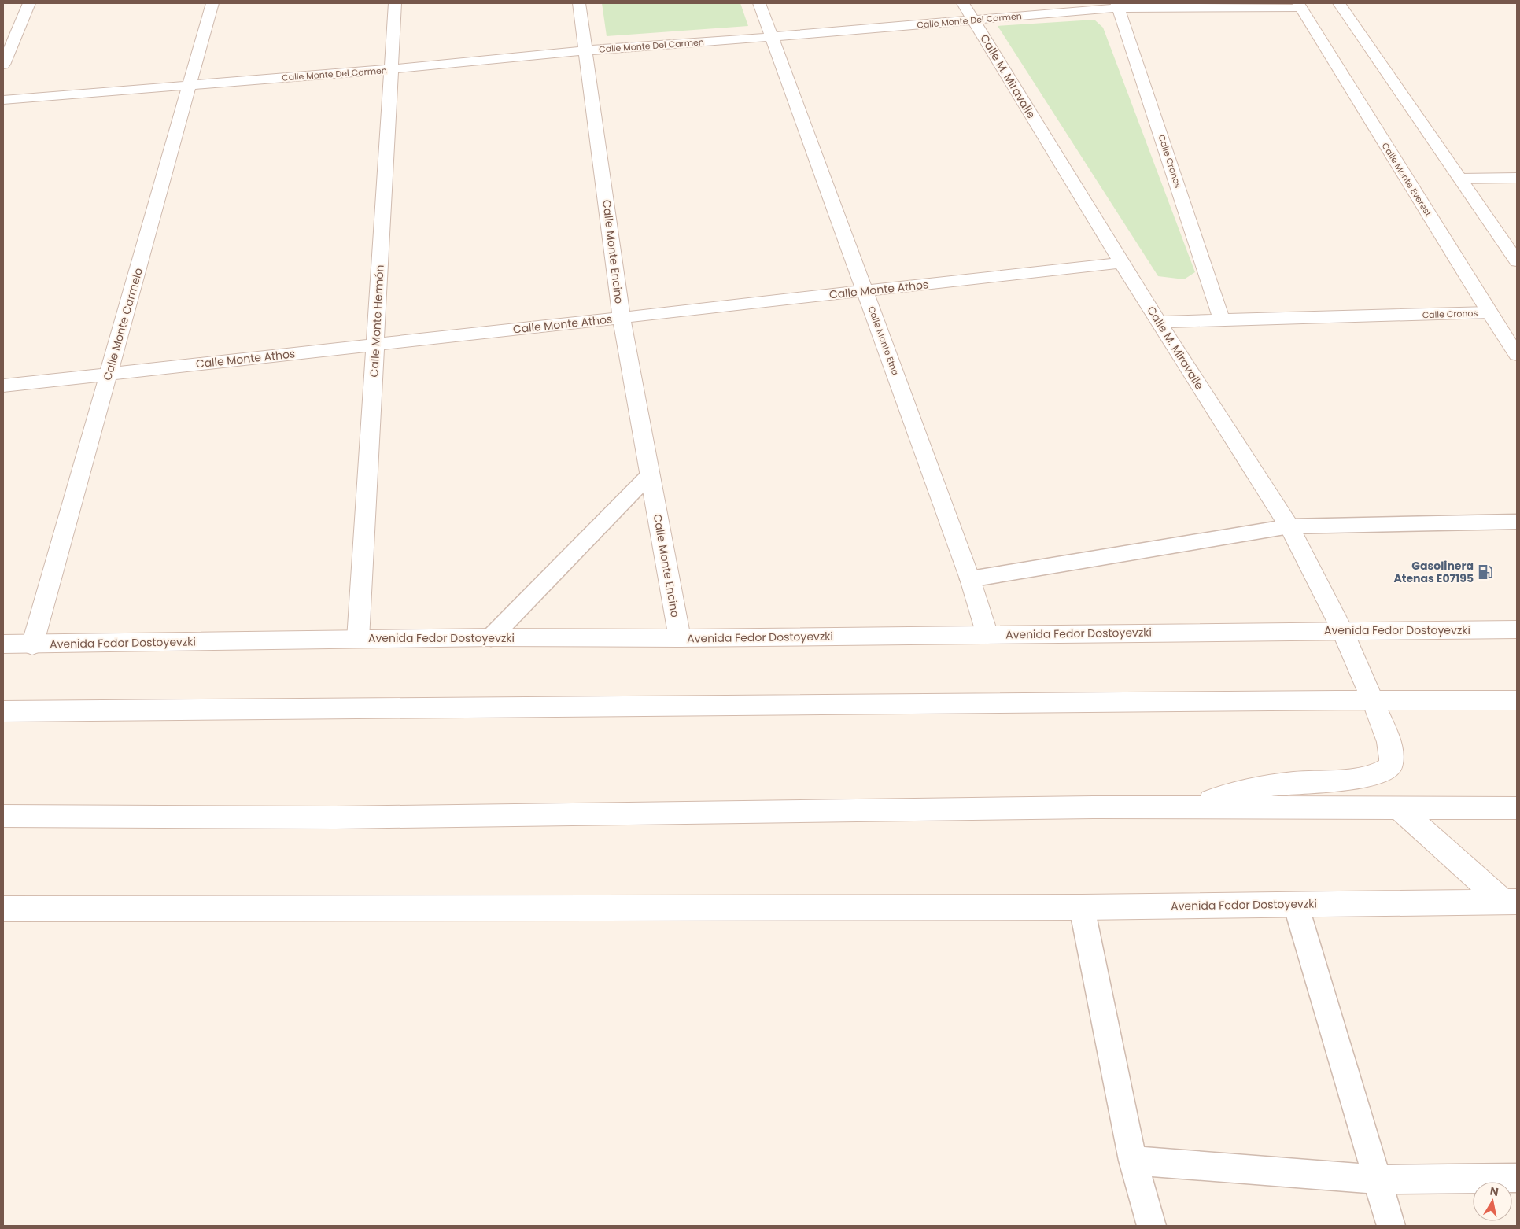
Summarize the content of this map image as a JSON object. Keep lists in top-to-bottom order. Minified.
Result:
{"streets":{"street":["Calle Monte Del Carmen","Calle M. Miravalle","Calle Cronos","Calle Monte Everest","Calle Monte Encino","Calle Monte Athos","Calle Monte Hermón","Calle Monte Carmelo","Calle Monte Etna","Avenida Fedor Dostoyevzki"]},"crossings":[["Calle Monte Del Carmen","Calle M. Miravalle"],["Calle Monte Del Carmen","Calle Cronos"],["Calle Monte Del Carmen","Calle Monte Everest"],["Calle Monte Del Carmen","Calle Monte Encino"],["Calle Monte Del Carmen","Calle Monte Hermón"],["Calle Monte Del Carmen","Calle Monte Carmelo"],["Calle Monte Del Carmen","Calle Monte Etna"],["Calle M. Miravalle","Calle Cronos"],["Calle M. Miravalle","Calle Monte Athos"],["Calle M. Miravalle","Avenida Fedor Dostoyevzki"],["Calle Cronos","Calle Monte Everest"],["Calle Monte Encino","Calle Monte Athos"],["Calle Monte Encino","Avenida Fedor Dostoyevzki"],["Calle Monte Athos","Calle Monte Hermón"],["Calle Monte Athos","Calle Monte Carmelo"],["Calle Monte Athos","Calle Monte Etna"],["Calle Monte Hermón","Avenida Fedor Dostoyevzki"],["Calle Monte Carmelo","Avenida Fedor Dostoyevzki"],["Calle Monte Etna","Avenida Fedor Dostoyevzki"]],"places":{"fuel station":["Gasolinera Atenas E07195"]},"north":"top"}
